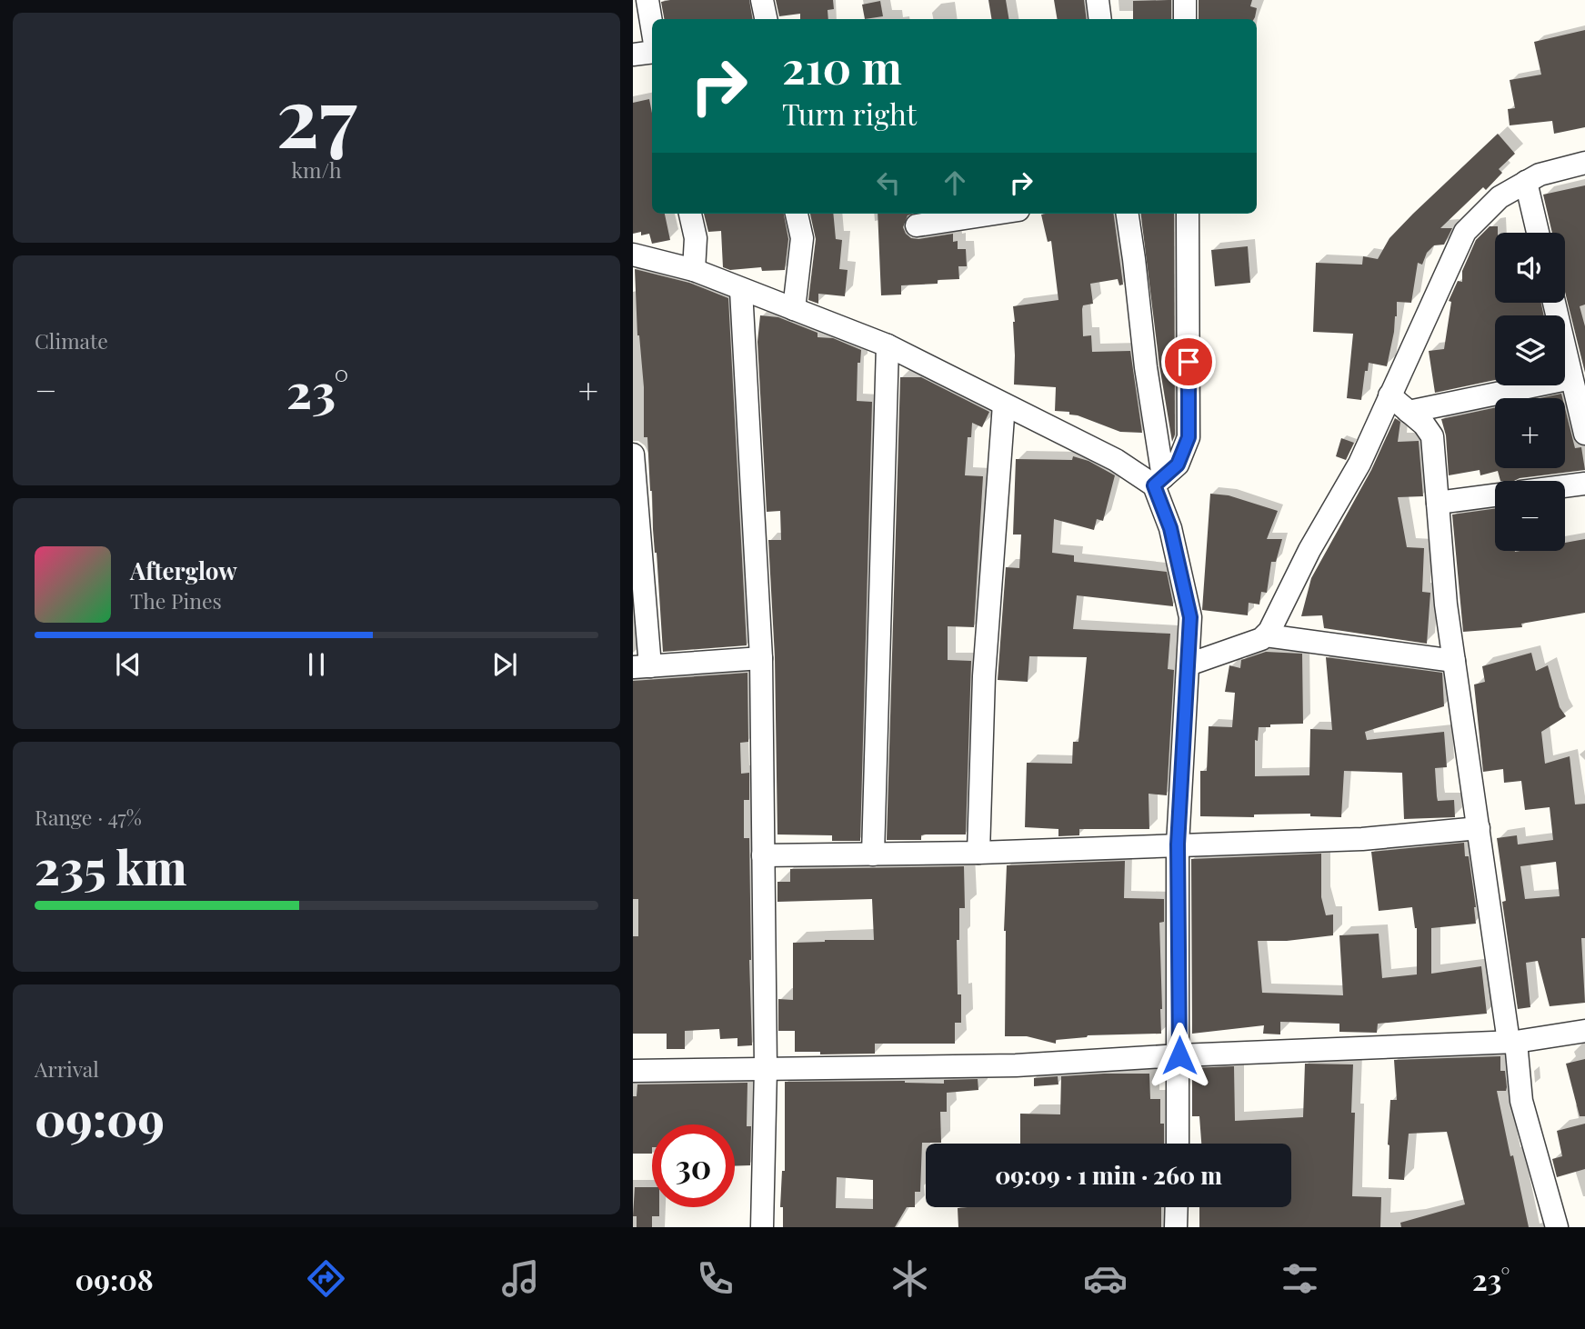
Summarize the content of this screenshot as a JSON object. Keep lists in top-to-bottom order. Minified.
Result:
{"page":{"tile":[["27","km/h"],"Climate",["Range · 47%","235 km"],["Arrival","09:09"]],"turn":["210 m","Turn right"],"map_buttons":["+","−"],"heat":["−","23°","+"],"song":["Afterglow","The Pines"],"limit":"30","trip":"09:09 · 1 min · 260 m","tabs":["09:08","23°"]}}
